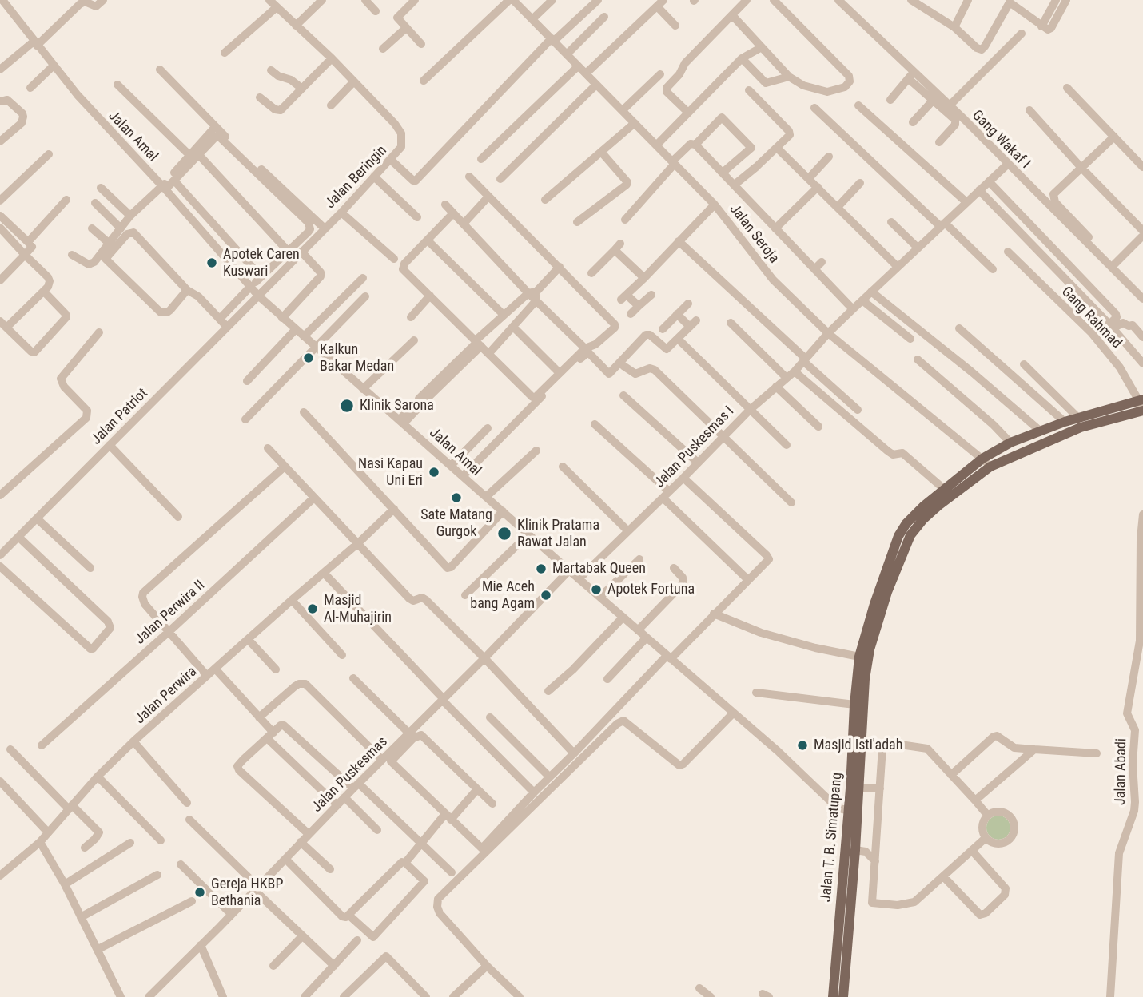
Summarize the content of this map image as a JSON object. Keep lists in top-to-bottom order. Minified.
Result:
{"streets":{"main road":["Jalan T. B. Simatupang"],"street":["Jalan Amal","Gang Wakaf I","Jalan Beringin","Jalan Seroja","Gang Rahmad","Jalan Patriot","Jalan Puskesmas I","Jalan Perwira II","Jalan Perwira","Jalan Abadi","Jalan Puskesmas"]},"crossings":[["Jalan Amal","Jalan Beringin"],["Jalan Amal","Jalan Patriot"],["Jalan Amal","Jalan Puskesmas I"],["Jalan Amal","Jalan Puskesmas"],["Jalan Amal","Jalan T. B. Simatupang"],["Gang Wakaf I","Jalan Puskesmas I"],["Jalan Beringin","Jalan Patriot"],["Jalan Seroja","Jalan Puskesmas I"],["Jalan Seroja","Jalan T. B. Simatupang"],["Gang Rahmad","Jalan T. B. Simatupang"]],"places":["Apotek Caren Kuswari","Kalkun Bakar Medan","Klinik Sarona","Nasi Kapau Uni Eri","Sate Matang Gurgok","Klinik Pratama Rawat Jalan","Martabak Queen","Apotek Fortuna","Mie Aceh bang Agam","Masjid Al-Muhajirin","Masjid Isti'adah","Gereja HKBP Bethania"]}
